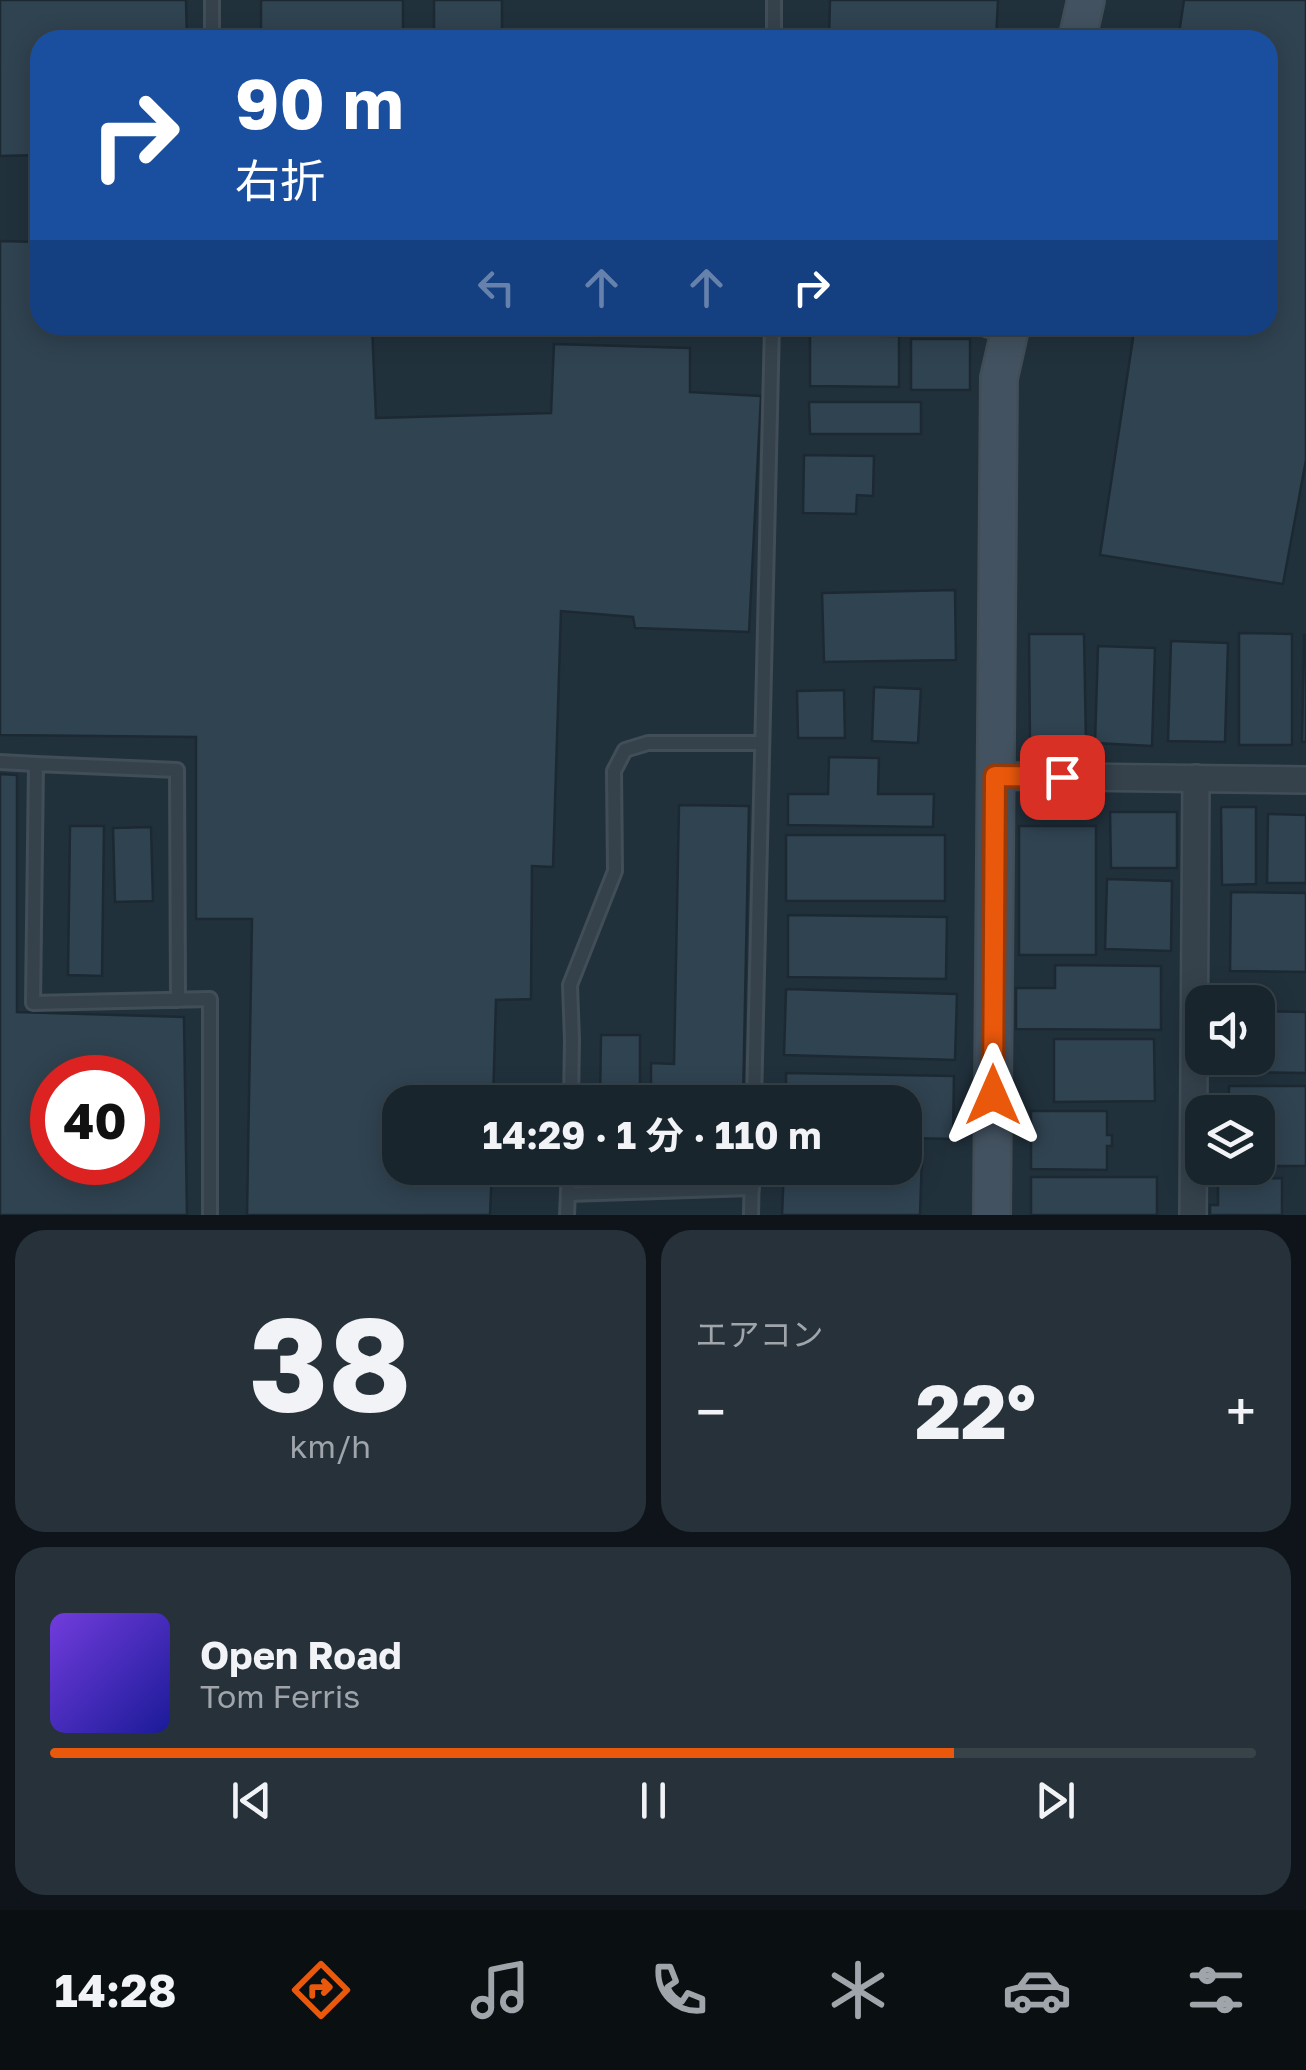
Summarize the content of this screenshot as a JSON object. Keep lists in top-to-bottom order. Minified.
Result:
{"page":{"turn":["90 m","右折"],"limit":"40","trip":"14:29 · 1 分 · 110 m","tile":[["38","km/h"],"エアコン"],"heat":["−","22°","+"],"song":["Open Road","Tom Ferris"],"tabs":"14:28"}}
